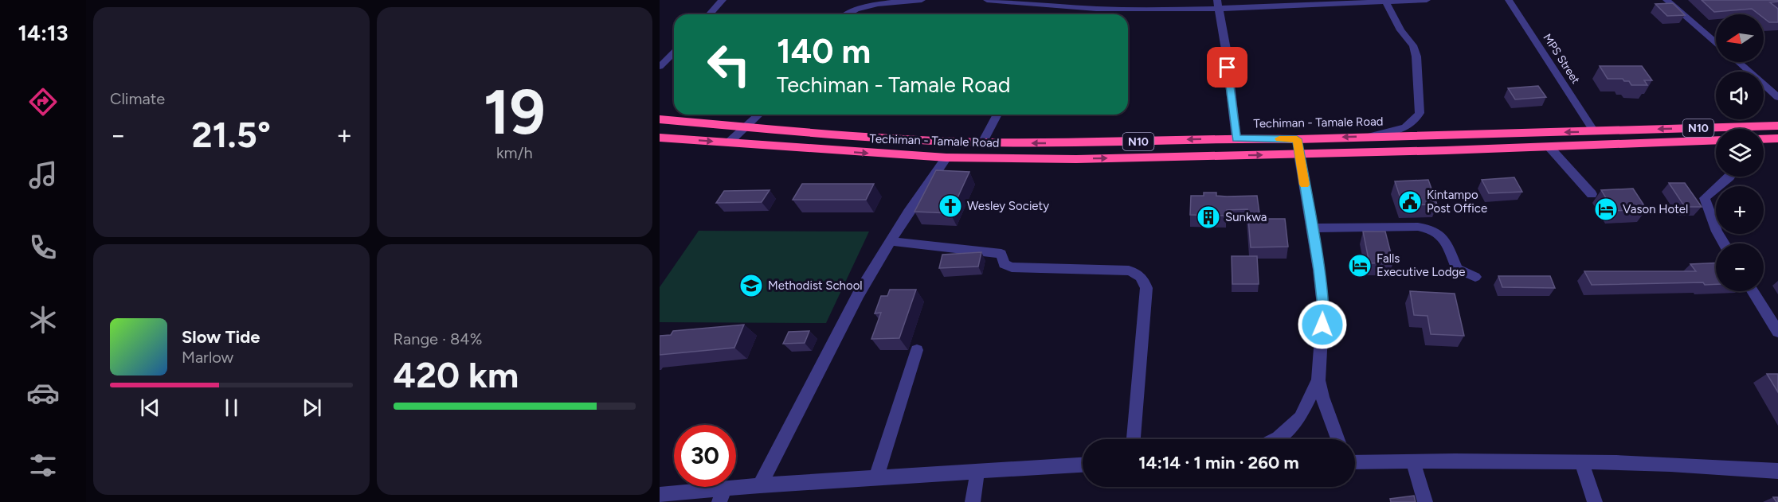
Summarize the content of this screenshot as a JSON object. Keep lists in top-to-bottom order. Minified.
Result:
{"streets":{"highway":["Techiman - Tamale Road","N10"],"street":["MPS Street"]},"crossings":[["MPS Street","Techiman - Tamale Road"]],"places":{"public building":["Kintampo Post Office"],"church":["Wesley Society"],"hotel":["Vason Hotel","Falls Executive Lodge"],"building":["Sunkwa"],"school or university":["Methodist School"]},"north":"left","page":{"tabs":"14:13","tile":["Climate",["19","km/h"],["Range · 84%","420 km"]],"map_buttons":["+","−"],"turn":["140 m","Techiman - Tamale Road"],"heat":["−","21.5°","+"],"song":["Slow Tide","Marlow"],"limit":"30","trip":"14:14 · 1 min · 260 m"}}
